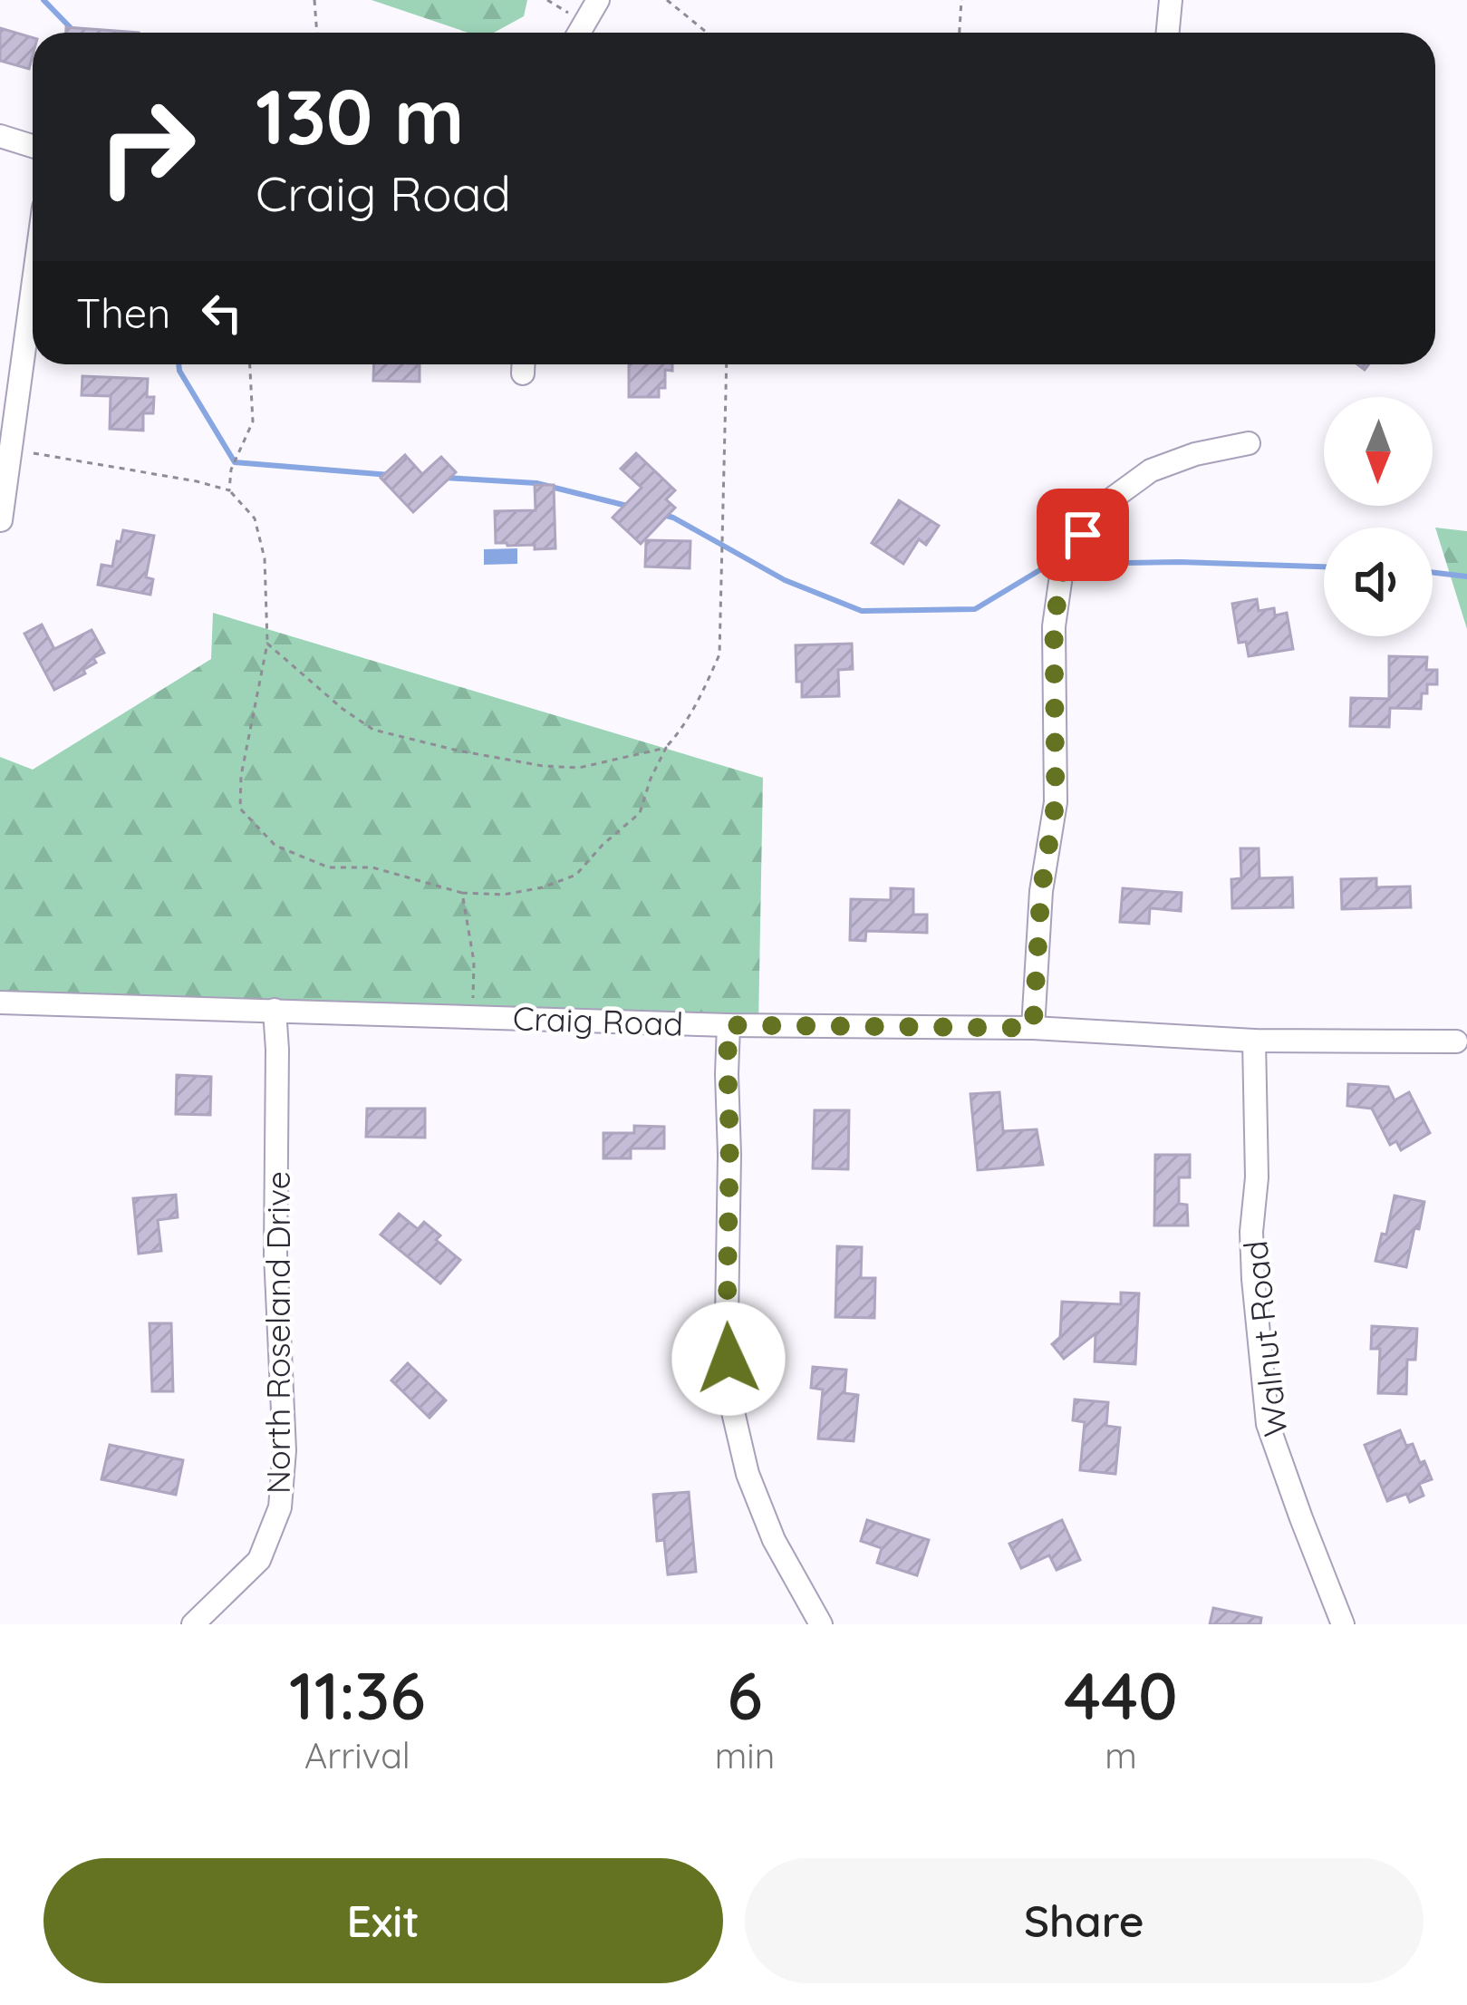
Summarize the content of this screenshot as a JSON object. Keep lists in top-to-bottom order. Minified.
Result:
{"streets":{"street":["Craig Road","North Roseland Drive","Walnut Road"]},"crossings":[["Craig Road","North Roseland Drive"],["Craig Road","Walnut Road"]],"north":"bottom","page":{"turn":["130 m","Craig Road"],"then":"Then","eta":["11:36","Arrival","6","min","440","m"],"buttons":["Exit","Share"]}}
